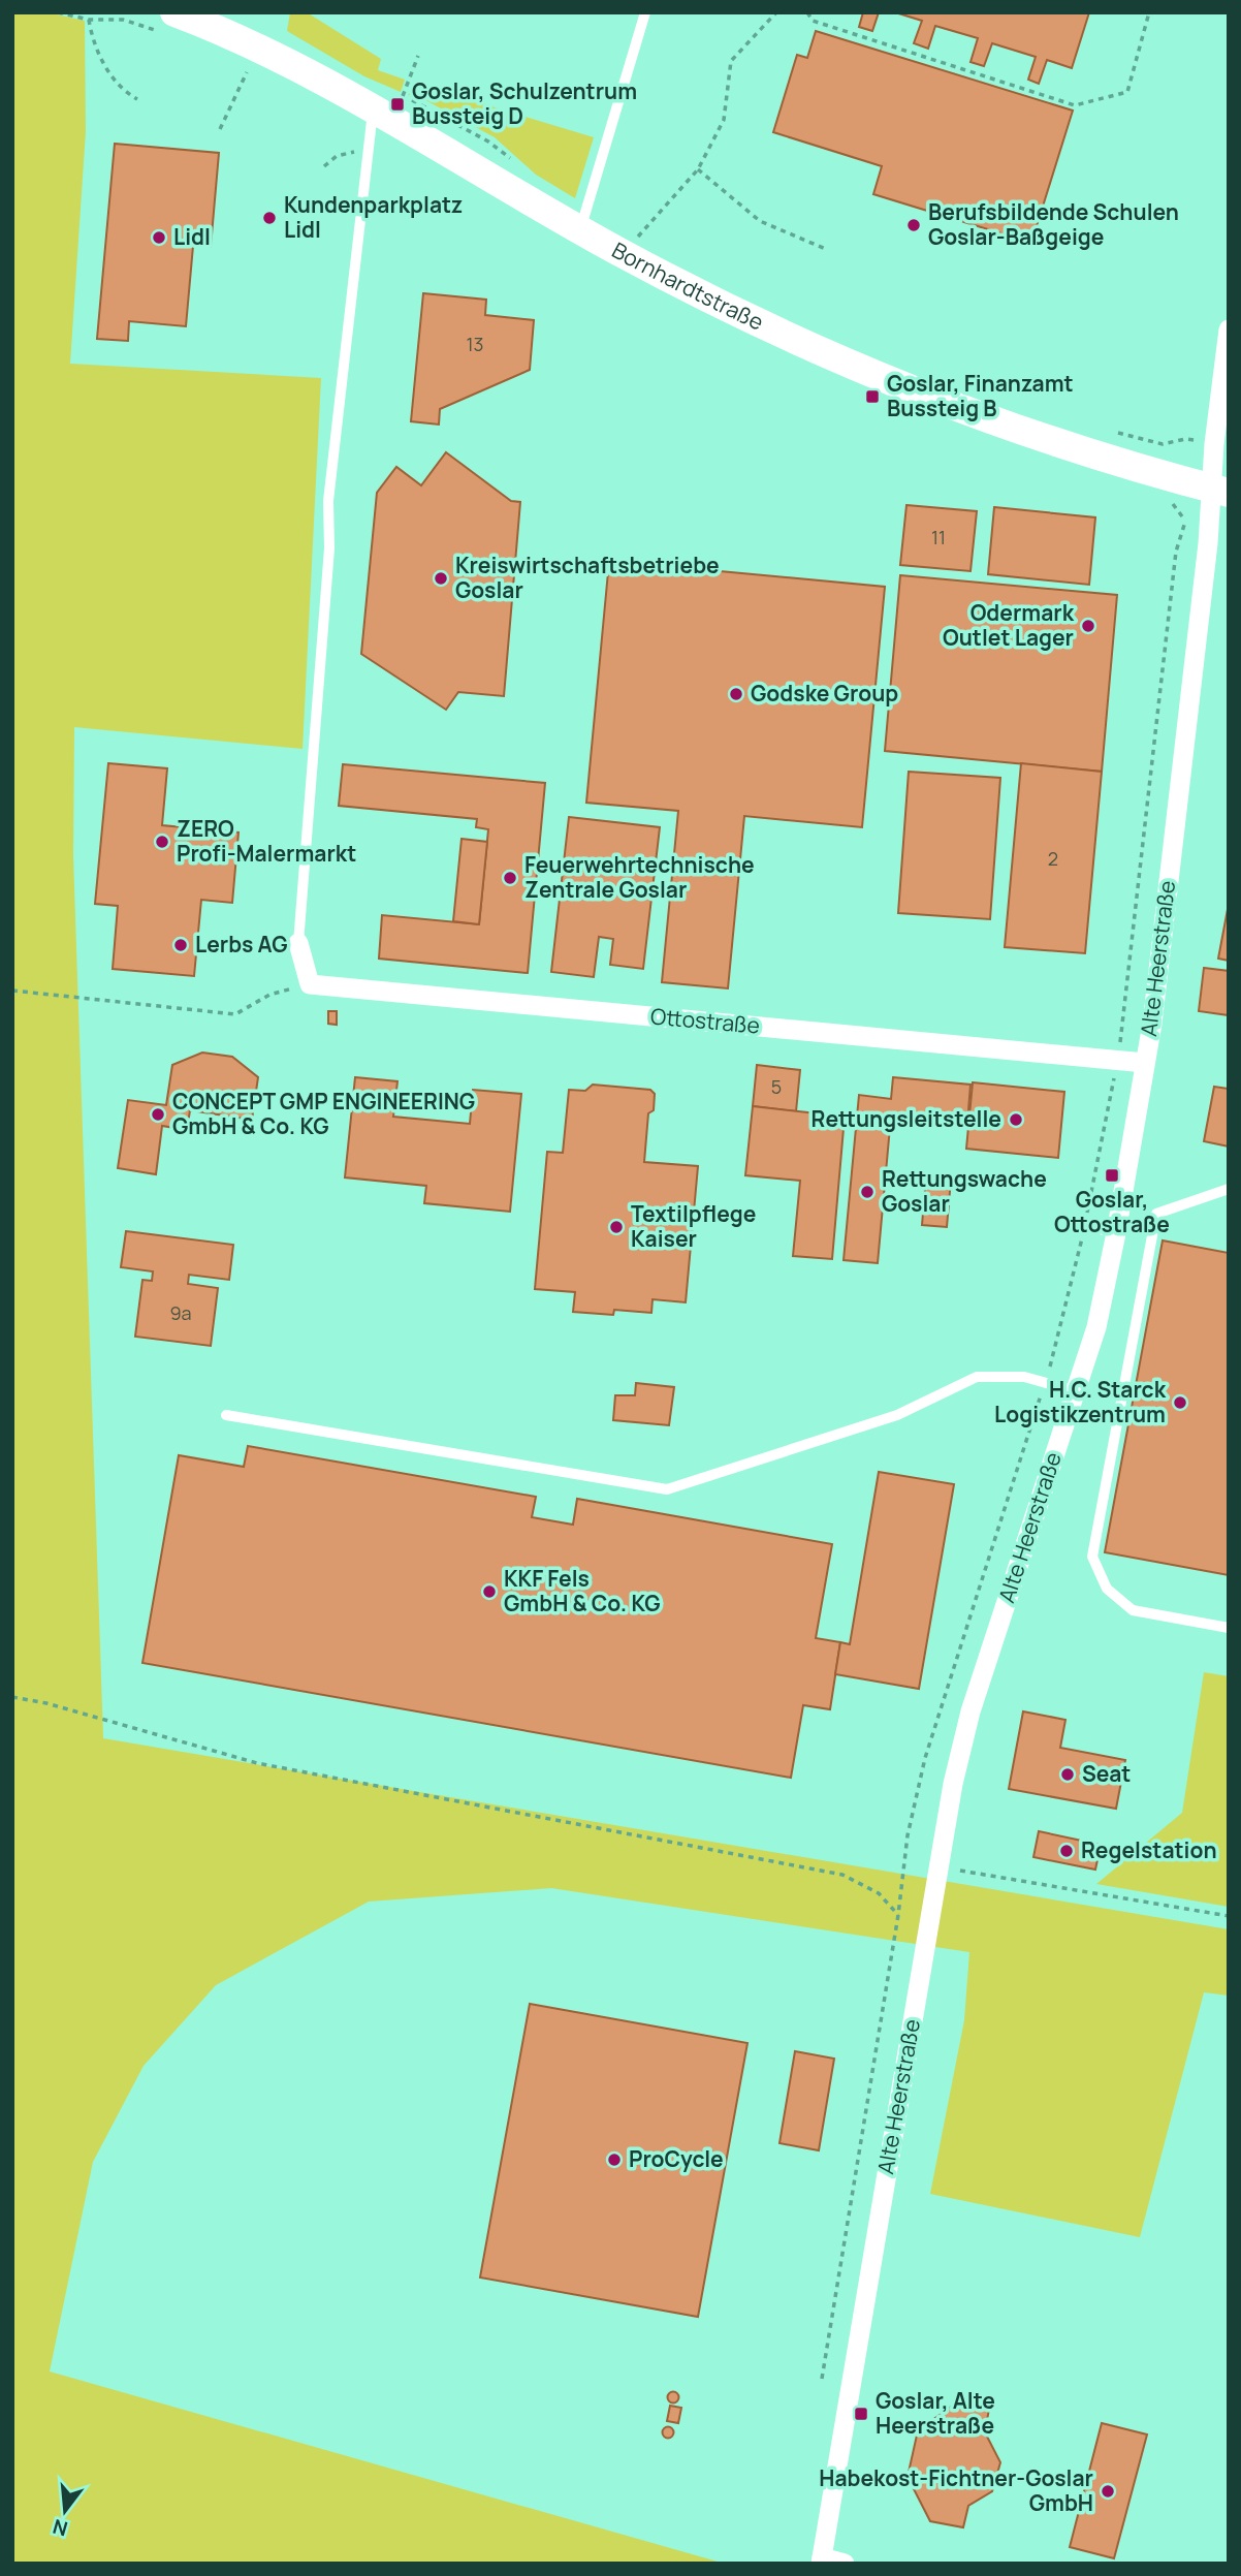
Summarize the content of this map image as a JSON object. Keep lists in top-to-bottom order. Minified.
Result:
{"streets":{"street":["Bornhardtstraße","Alte Heerstraße","Ottostraße"]},"crossings":[["Bornhardtstraße","Alte Heerstraße"],["Alte Heerstraße","Ottostraße"]],"places":{"transit":["Goslar, Schulzentrum Bussteig D","Goslar, Finanzamt Bussteig B","Goslar, Ottostraße","Goslar, Alte Heerstraße"],"other":["Kundenparkplatz Lidl","Berufsbildende Schulen Goslar-Baßgeige","Lidl","Kreiswirtschaftsbetriebe Goslar","Odermark Outlet Lager","Godske Group","ZERO Profi-Malermarkt","Feuerwehrtechnische Zentrale Goslar","Lerbs AG","CONCEPT GMP ENGINEERING GmbH & Co. KG","Rettungsleitstelle","Rettungswache Goslar","Textilpflege Kaiser","H.C. Starck Logistikzentrum","KKF Fels GmbH & Co. KG","Seat","Regelstation","ProCycle","Habekost-Fichtner-Goslar GmbH"]},"house_numbers":["13","11","2","5","9a"],"north":"bottom"}
